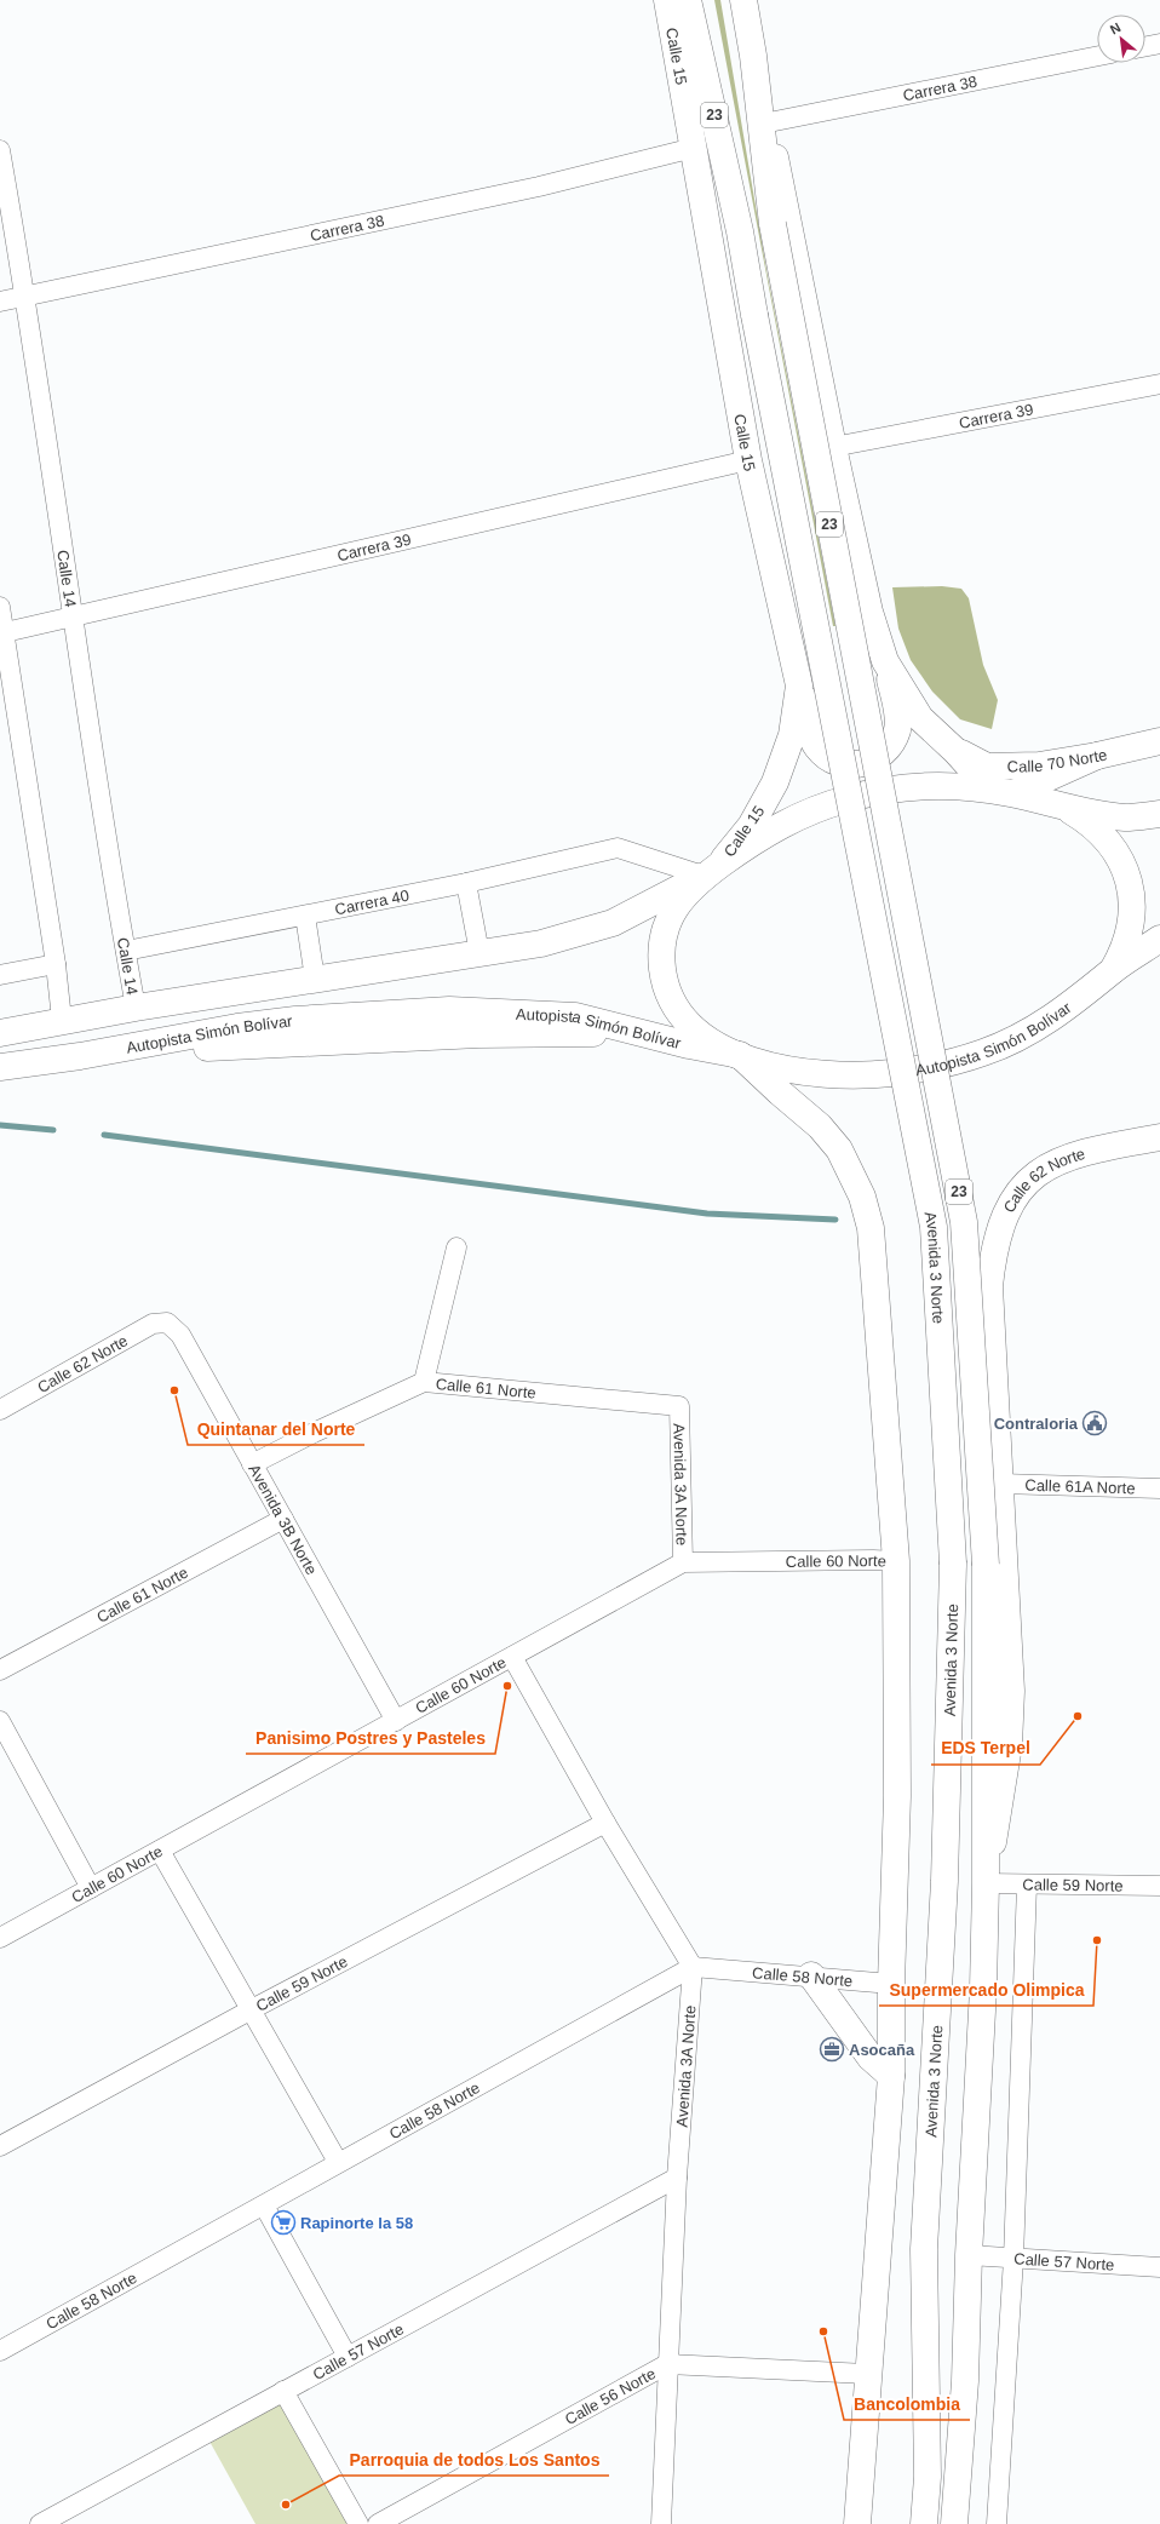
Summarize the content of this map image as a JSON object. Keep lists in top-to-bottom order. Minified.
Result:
{"streets":{"main road":["Calle 15","23","Calle 70 Norte","Autopista Simón Bolívar","Calle 62 Norte","Avenida 3 Norte"],"street":["Carrera 38","Carrera 39","Calle 14","Carrera 40","Calle 61 Norte","Avenida 3A Norte","Calle 61A Norte","Avenida 3B Norte","Calle 60 Norte","Calle 59 Norte","Calle 58 Norte","Calle 57 Norte","Calle 56 Norte"]},"crossings":[["Calle 15","Carrera 38"],["Calle 15","Carrera 39"],["Calle 15","Carrera 40"],["Calle 15","Avenida 3 Norte"],["Carrera 38","Calle 14"],["23","Avenida 3 Norte"],["Carrera 39","Calle 14"],["Calle 14","Carrera 40"],["Calle 62 Norte","Avenida 3 Norte"],["Calle 62 Norte","Avenida 3B Norte"],["Avenida 3 Norte","Calle 61A Norte"],["Avenida 3 Norte","Calle 59 Norte"],["Avenida 3 Norte","Calle 57 Norte"],["Calle 61 Norte","Avenida 3A Norte"],["Calle 61 Norte","Avenida 3B Norte"],["Avenida 3A Norte","Calle 60 Norte"],["Avenida 3A Norte","Calle 58 Norte"],["Avenida 3A Norte","Calle 57 Norte"],["Avenida 3A Norte","Calle 56 Norte"],["Avenida 3B Norte","Calle 60 Norte"]],"places":{"other":["Quintanar del Norte","Panisimo Postres y Pasteles","EDS Terpel","Supermercado Olimpica","Bancolombia","Parroquia de todos Los Santos"],"public building":["Contraloria"],"office":["Asocaña"],"supermarket":["Rapinorte la 58"]},"north":"top left"}
